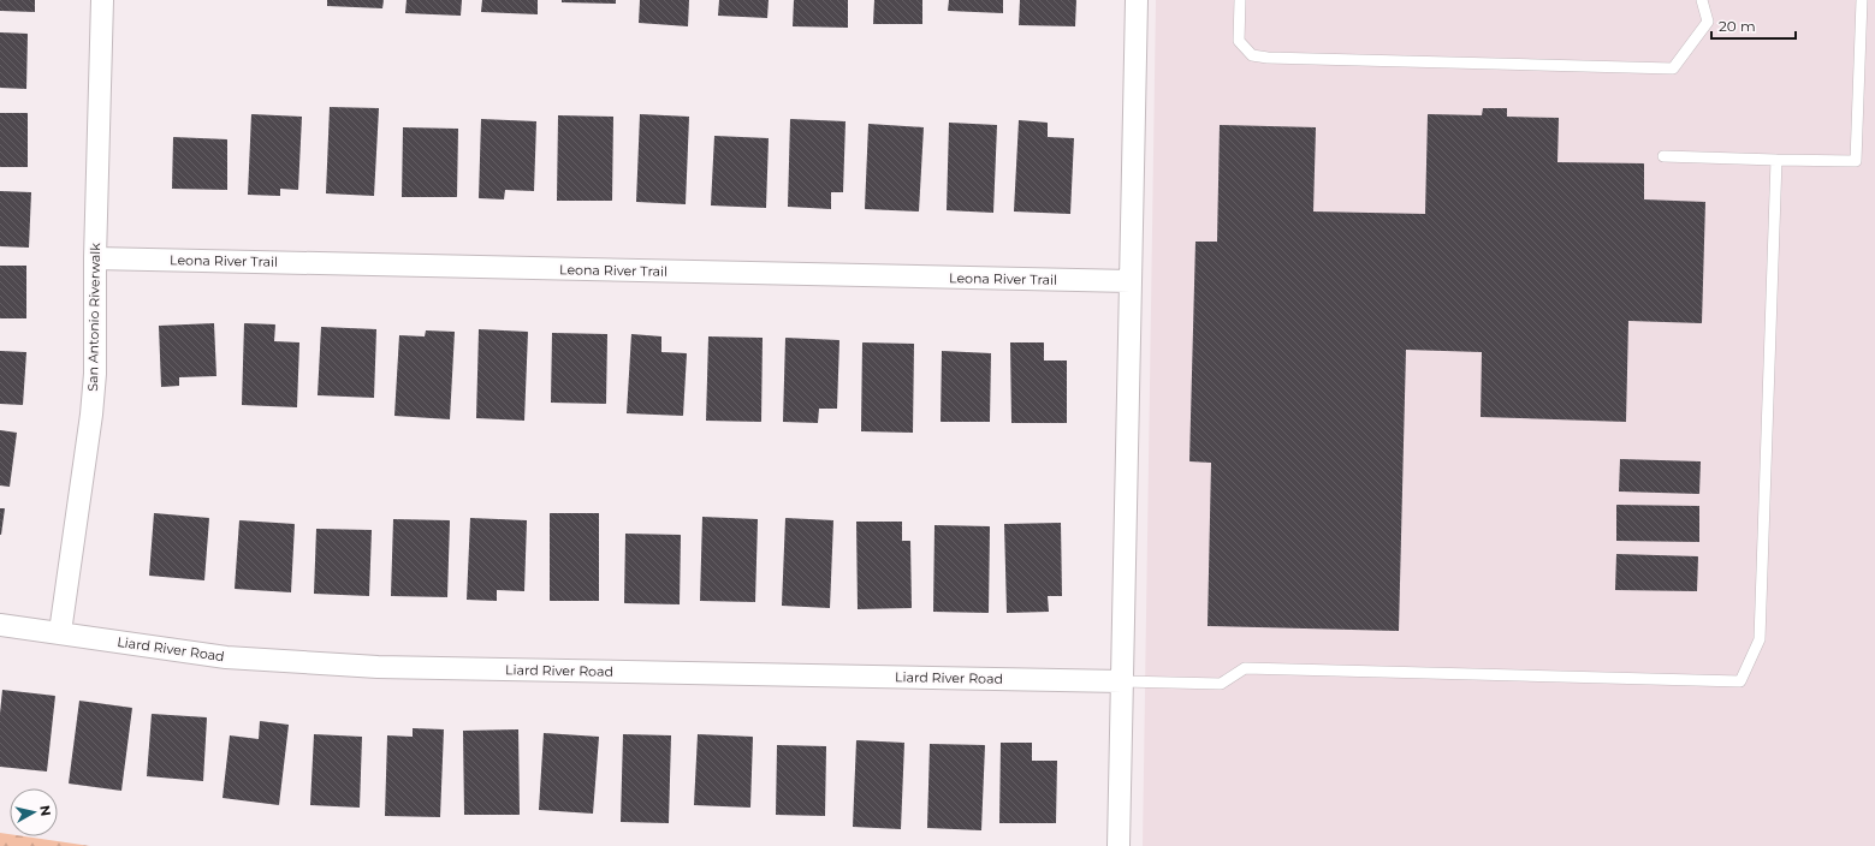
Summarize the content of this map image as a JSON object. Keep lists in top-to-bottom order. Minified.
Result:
{"streets":{"street":["Leona River Trail","San Antonio Riverwalk","Liard River Road"]},"crossings":[["Leona River Trail","San Antonio Riverwalk"],["San Antonio Riverwalk","Liard River Road"]],"scale_bar":"20 m","north":"right"}
